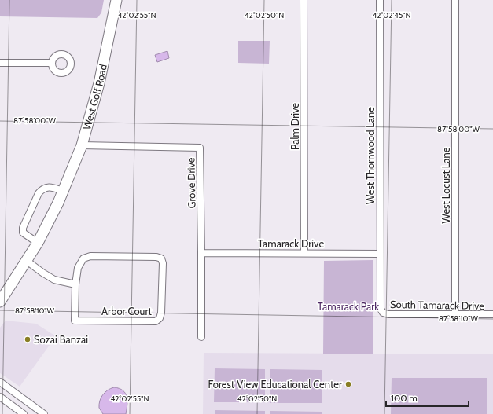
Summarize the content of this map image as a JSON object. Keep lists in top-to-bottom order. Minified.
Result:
{"streets":{"main road":["West Golf Road"],"street":["Palm Drive","West Thornwood Lane","Grove Drive","West Locust Lane","Tamarack Drive","South Tamarack Drive","Arbor Court"]},"crossings":[["West Golf Road","Grove Drive"],["Palm Drive","Tamarack Drive"],["West Thornwood Lane","Tamarack Drive"],["West Thornwood Lane","South Tamarack Drive"],["Grove Drive","Tamarack Drive"],["West Locust Lane","South Tamarack Drive"]],"parks":["Tamarack Park"],"places":["Sozai Banzai","Forest View Educational Center"],"scale_bar":"100 m","coordinates":["42°02'55\"N","42°02'50\"N","42°02'45\"N","87°58'00\"W","87°58'10\"W"]}
